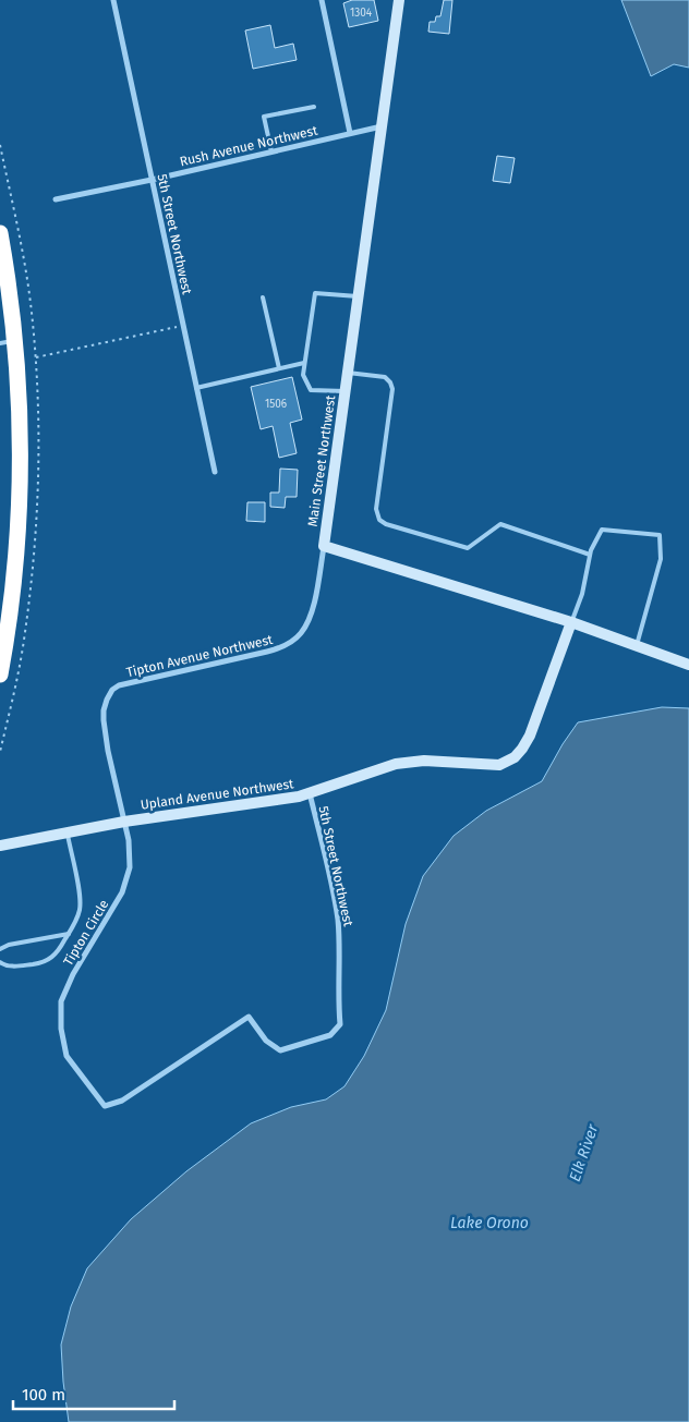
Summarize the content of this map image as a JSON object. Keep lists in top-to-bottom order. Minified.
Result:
{"streets":{"street":["Rush Avenue Northwest","5th Street Northwest","Main Street Northwest","Tipton Avenue Northwest","Upland Avenue Northwest","Tipton Circle"]},"crossings":[["Rush Avenue Northwest","5th Street Northwest"],["Rush Avenue Northwest","Main Street Northwest"],["5th Street Northwest","Upland Avenue Northwest"],["5th Street Northwest","Tipton Circle"],["Main Street Northwest","Tipton Avenue Northwest"],["Main Street Northwest","Upland Avenue Northwest"],["Tipton Avenue Northwest","Upland Avenue Northwest"],["Tipton Avenue Northwest","Tipton Circle"],["Upland Avenue Northwest","Tipton Circle"]],"water":["Elk River","Lake Orono"],"house_numbers":["1304","1506"],"scale_bar":"100 m"}
